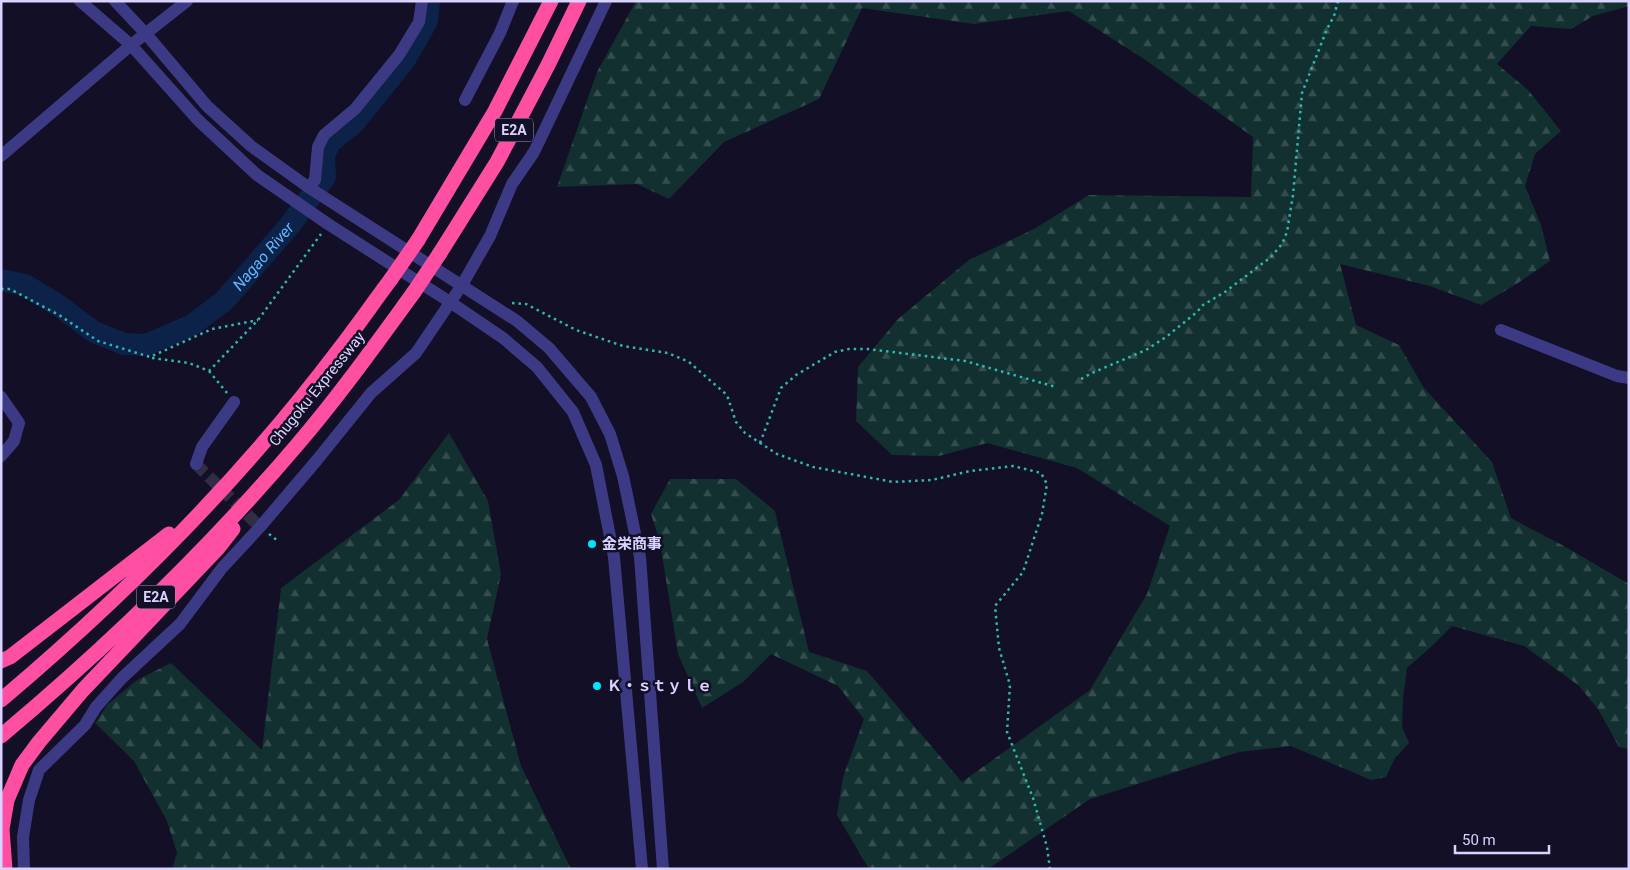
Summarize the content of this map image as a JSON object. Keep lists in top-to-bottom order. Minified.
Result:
{"streets":{"highway":["E2A","Chugoku Expressway"]},"water":["Nagao River"],"places":["金栄商事","Ｋ・ｓｔｙｌｅ"],"scale_bar":"50 m"}
